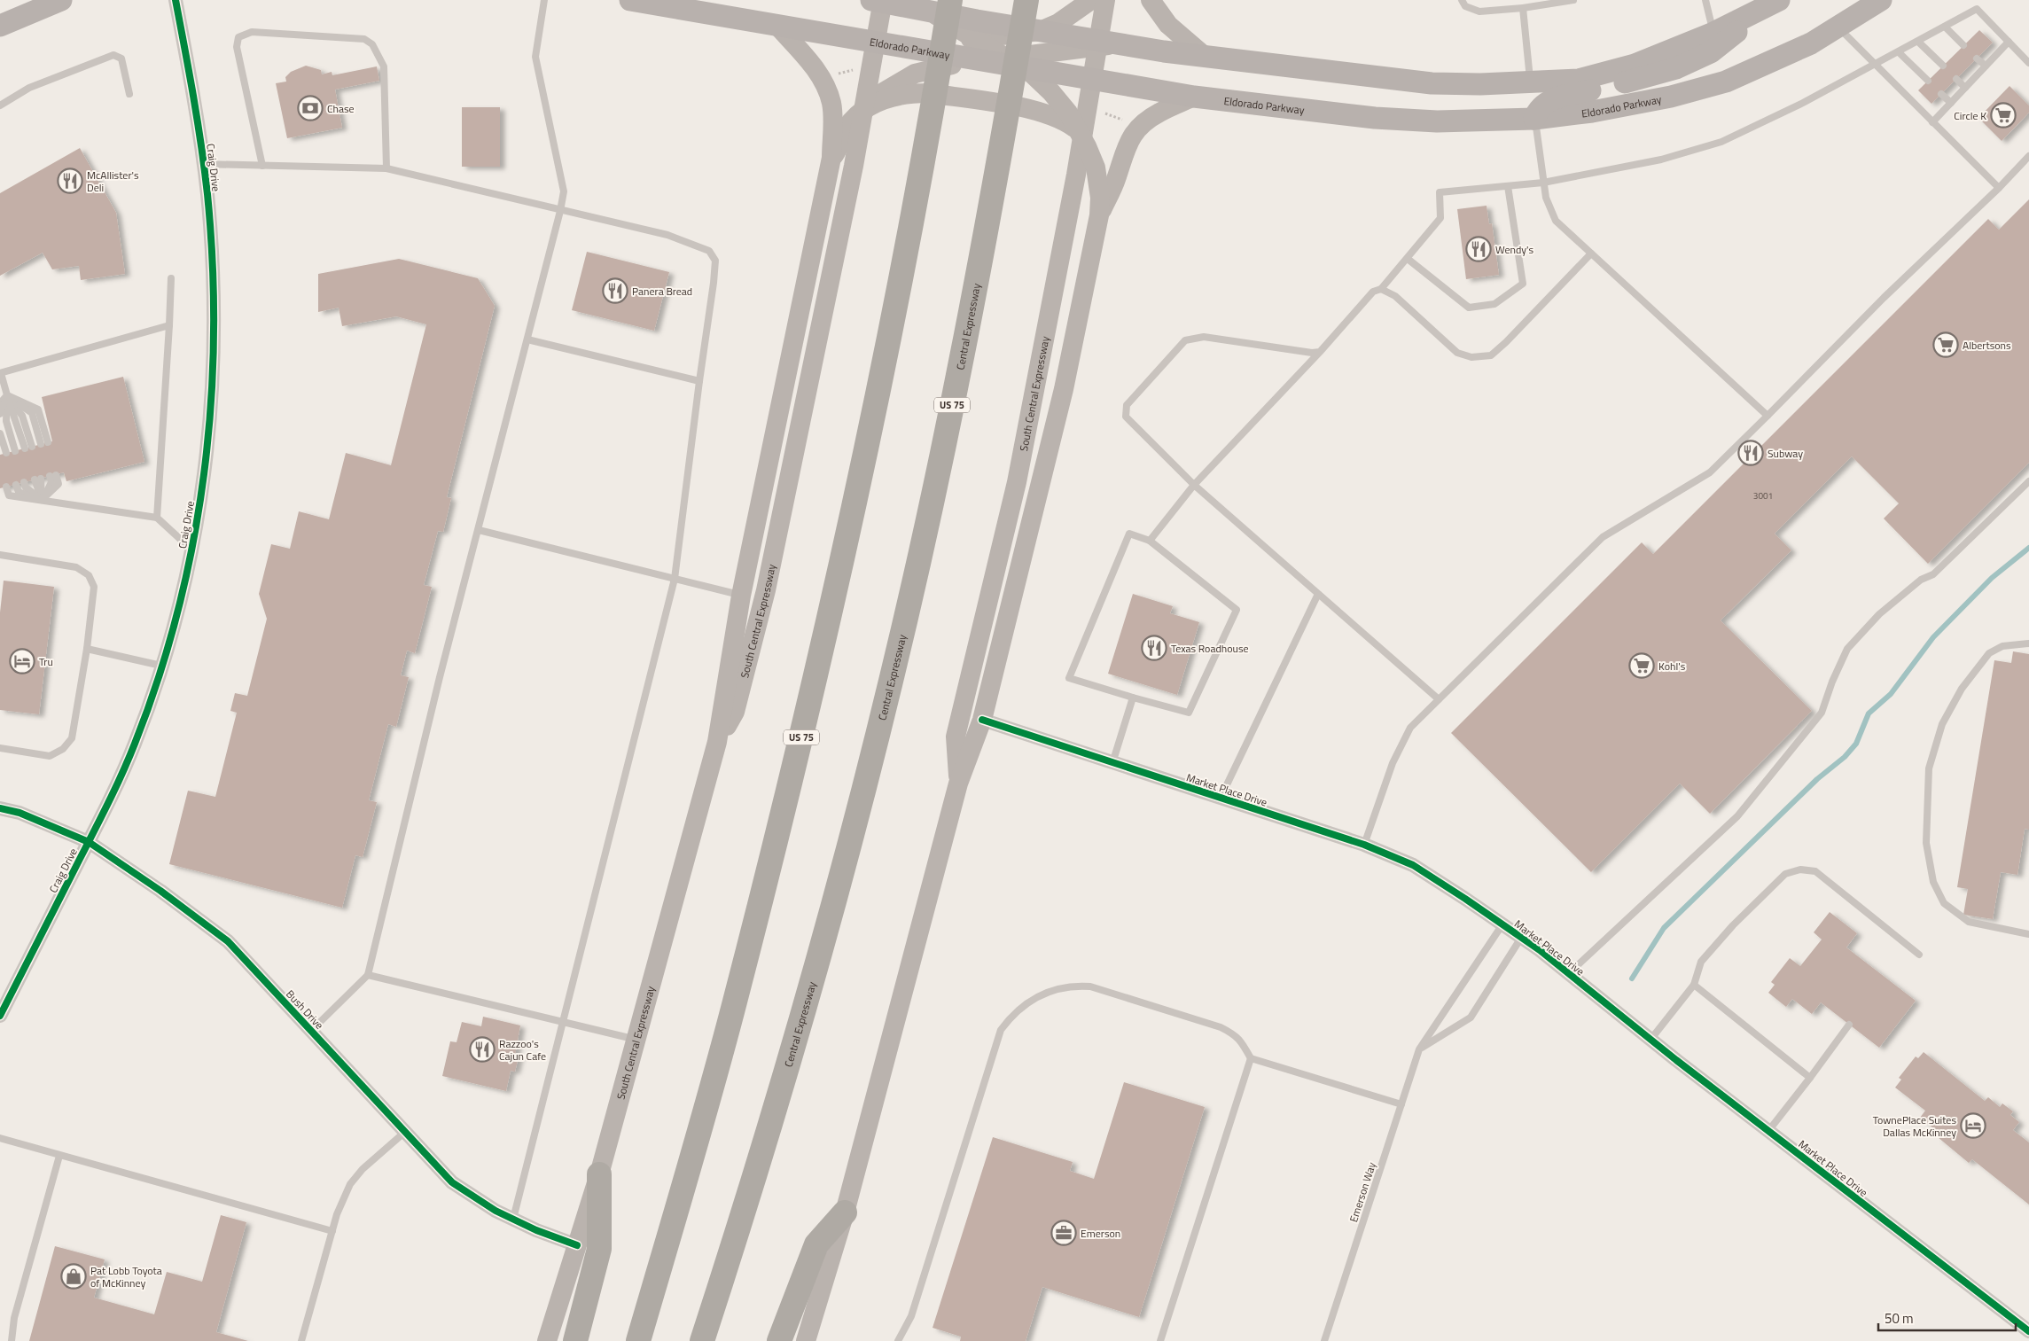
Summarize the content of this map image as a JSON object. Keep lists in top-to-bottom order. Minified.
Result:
{"streets":{"highway":["Central Expressway","US 75"],"main road":["Eldorado Parkway","South Central Expressway"],"street":["Craig Drive","Market Place Drive","Bush Drive"],"lane":["Emerson Way"]},"crossings":[["Craig Drive","Bush Drive"],["South Central Expressway","Market Place Drive"],["South Central Expressway","Bush Drive"],["Market Place Drive","Emerson Way"]],"places":{"bank":["Chase"],"supermarket":["Circle K","Albertsons","Kohl's"],"restaurant":["McAllister's Deli","Wendy's","Panera Bread","Subway","Texas Roadhouse","Razzoo's Cajun Cafe"],"hotel":["Tru","TownePlace Suites Dallas McKinney"],"office":["Emerson"],"shop":["Pat Lobb Toyota of McKinney"]},"house_numbers":["3001"],"scale_bar":"50 m"}
